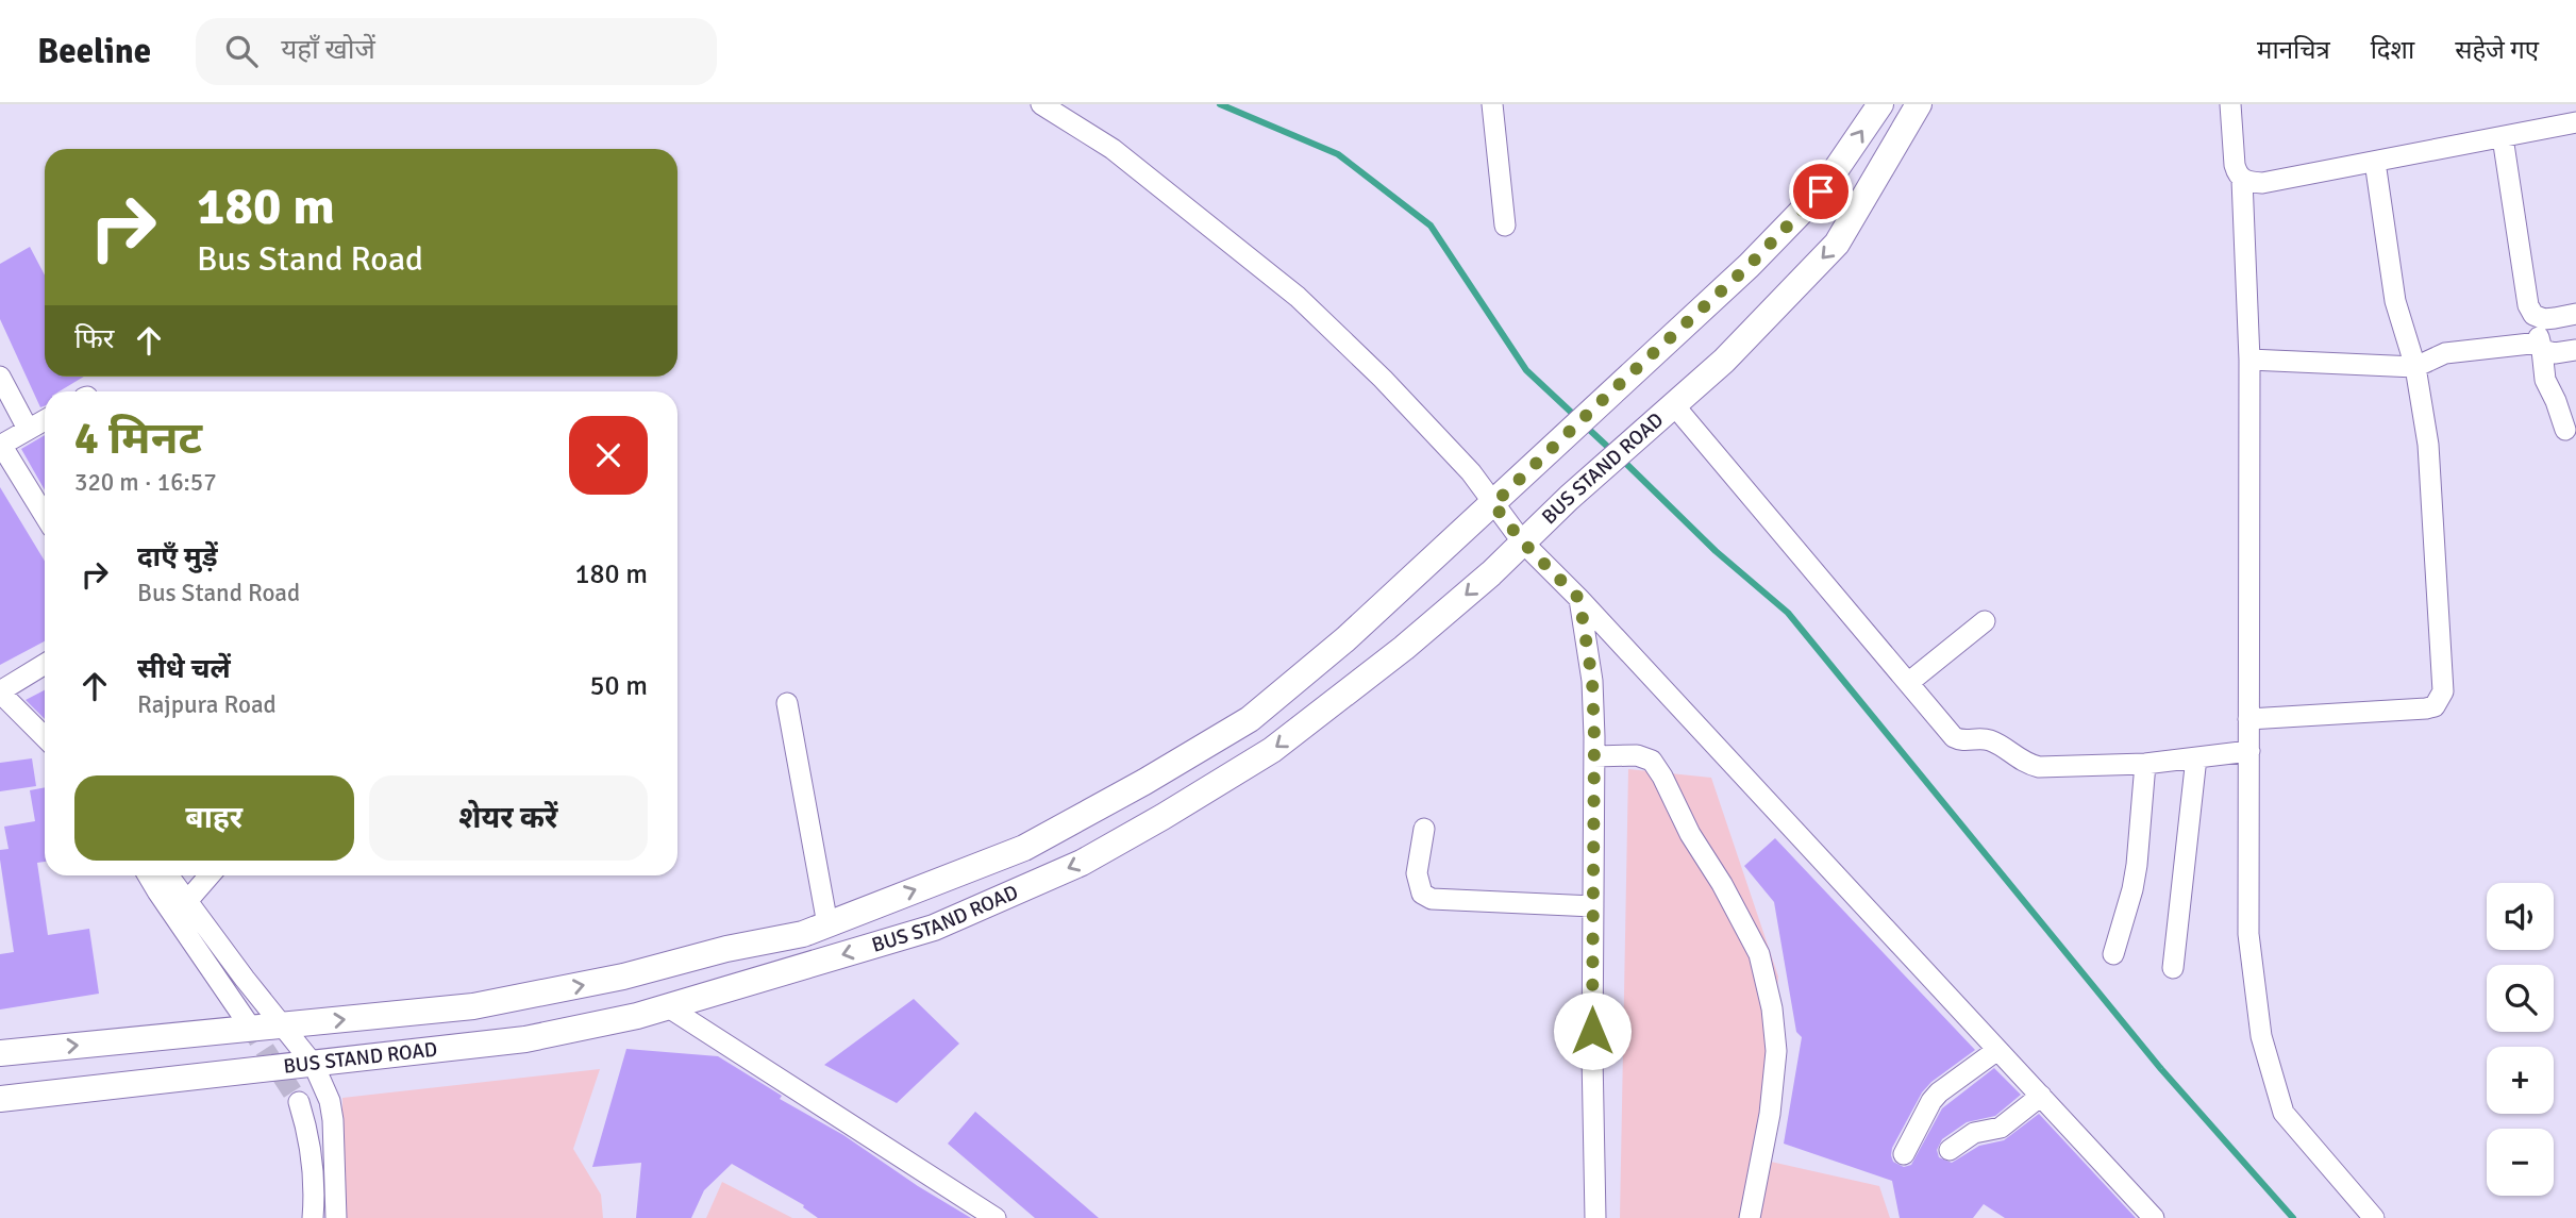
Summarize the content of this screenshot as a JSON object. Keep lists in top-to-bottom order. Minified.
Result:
{"streets":{"main road":["BUS STAND ROAD"]},"page":{"header":"Beeline","search":"यहाँ खोजें","nav":["मानचित्र","दिशा","सहेजे गए"],"turn":["180 m","Bus Stand Road"],"then":"फिर","heading":["4 मिनट","320 m · 16:57"],"list":[{"name":"दाएँ मुड़ें","note":"Bus Stand Road","value":"180 m"},{"name":"सीधे चलें","note":"Rajpura Road","value":"50 m"}],"buttons":["बाहर","शेयर करें"],"map_buttons":["+","−"]}}
